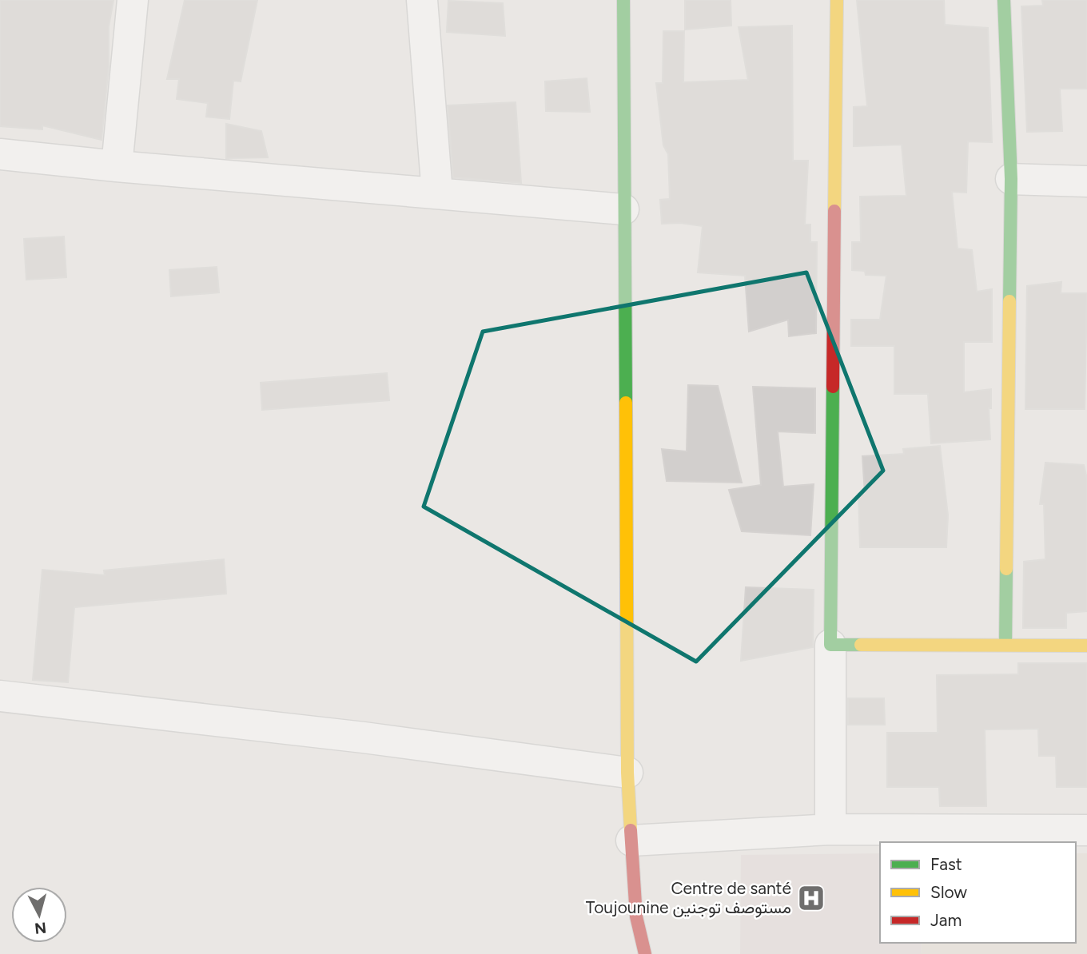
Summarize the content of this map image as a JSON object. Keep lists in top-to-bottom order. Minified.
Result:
{"places":{"hospital":["Centre de santé Toujounine مستوصف توجنين"]},"legend":["Fast","Slow","Jam"],"north":"bottom"}
